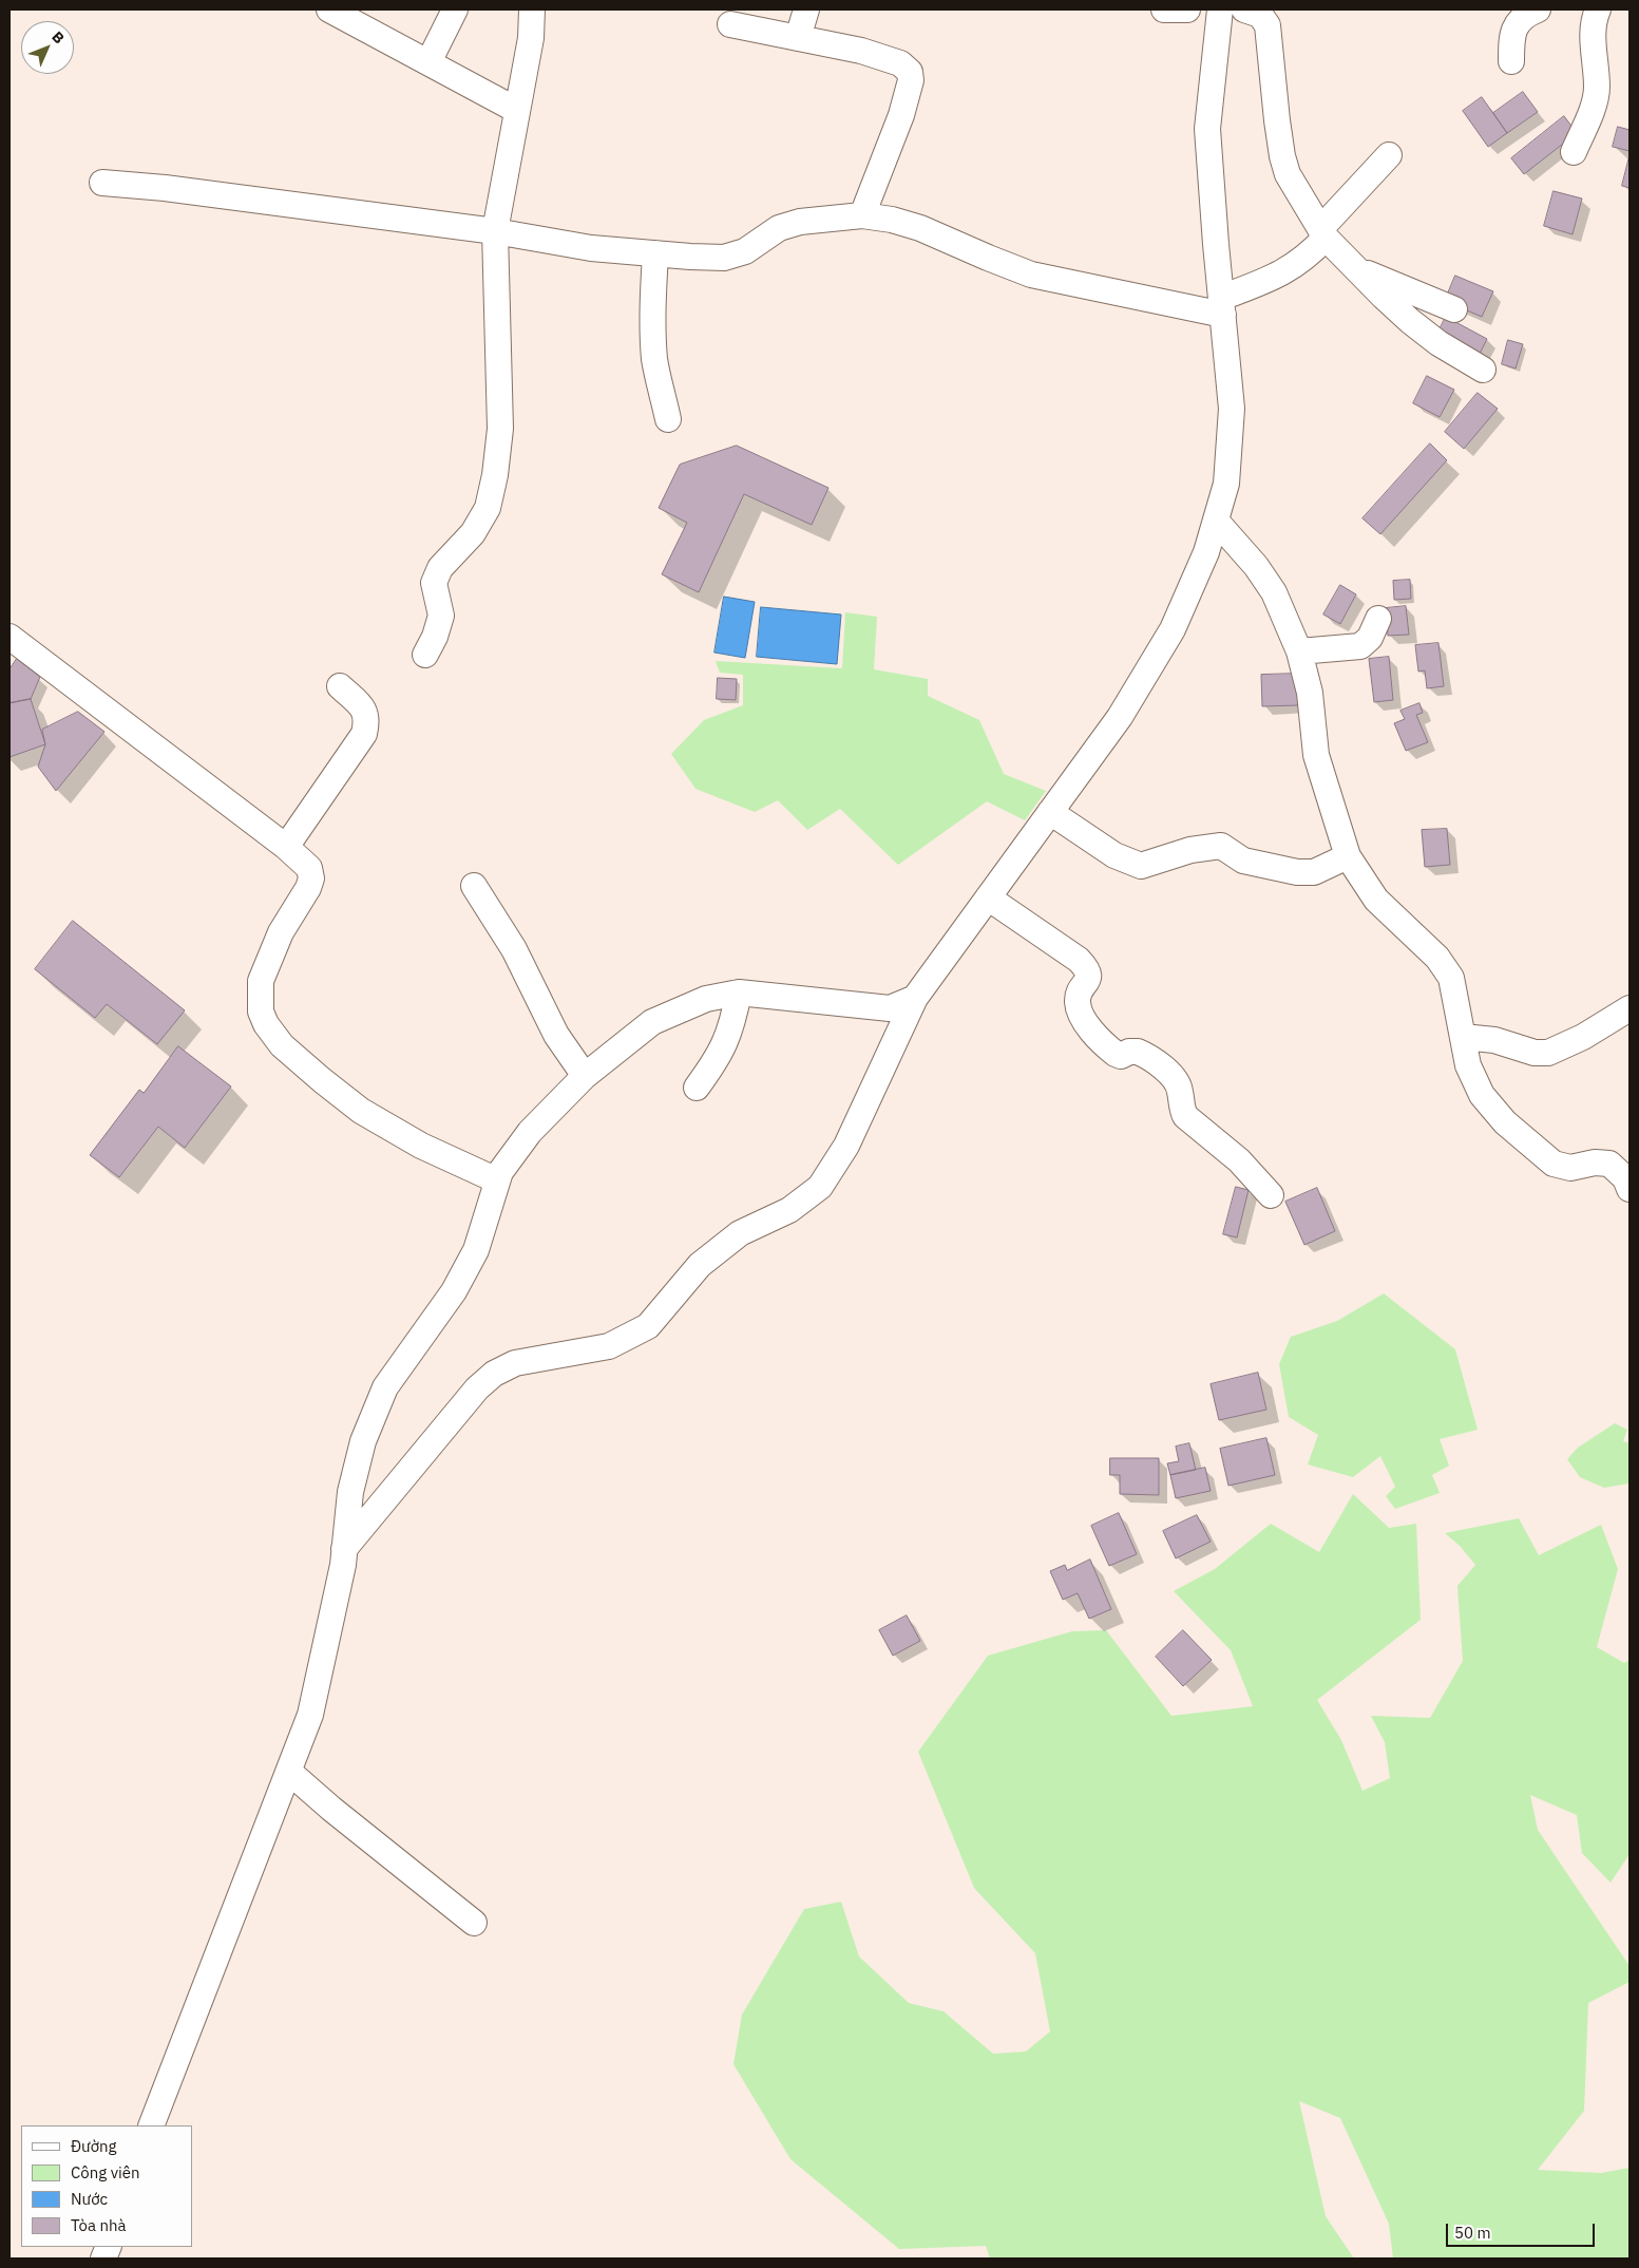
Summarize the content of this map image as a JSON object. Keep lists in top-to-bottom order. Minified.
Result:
{"legend":["Đường","Công viên","Nước","Tòa nhà"],"scale_bar":"50 m","north":"top right"}
